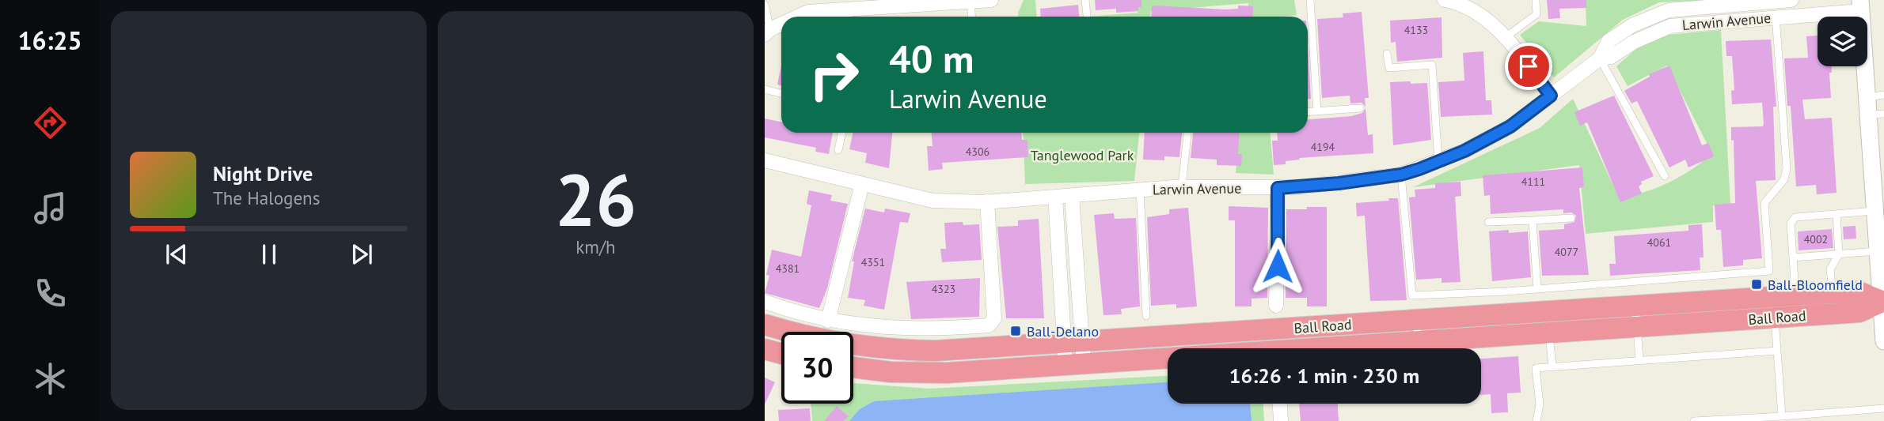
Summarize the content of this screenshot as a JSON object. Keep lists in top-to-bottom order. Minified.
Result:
{"streets":{"main road":["Ball Road"],"street":["Larwin Avenue"]},"parks":["Tanglewood Park"],"places":{"transit":["Ball-Bloomfield","Ball-Delano"]},"house_numbers":["4133","4194","4306","4111","4002","4061","4077","4351","4381","4323"],"page":{"tabs":"16:25","tile":["26","km/h"],"turn":["40 m","Larwin Avenue"],"song":["Night Drive","The Halogens"],"limit":"30","trip":"16:26 · 1 min · 230 m"}}
